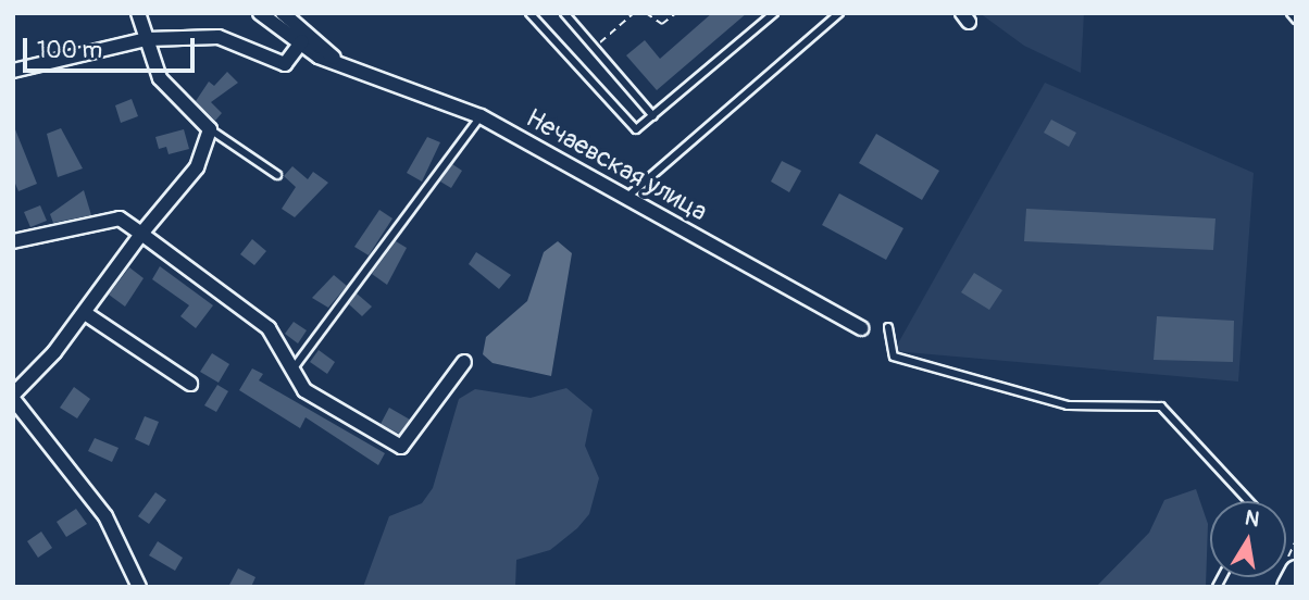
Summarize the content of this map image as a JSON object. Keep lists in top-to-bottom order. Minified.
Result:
{"streets":{"street":["Нечаевская улица"]},"scale_bar":"100 m","north":"top"}
